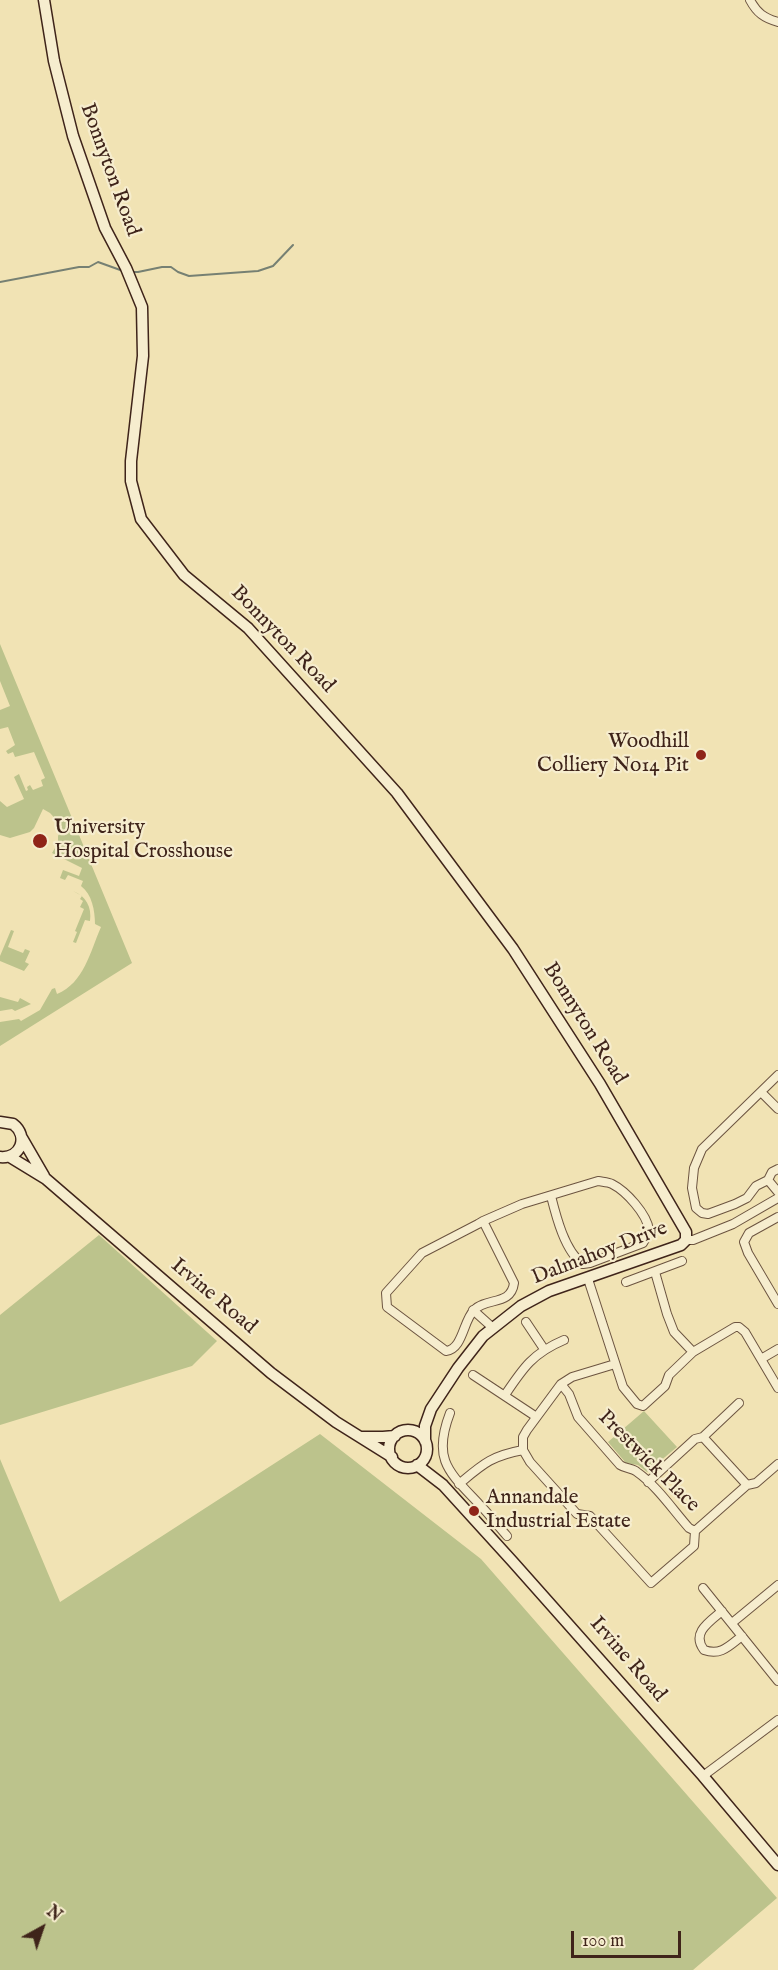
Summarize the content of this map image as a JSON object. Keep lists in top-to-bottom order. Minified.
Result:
{"streets":{"street":["Bonnyton Road","Dalmahoy Drive","Irvine Road","Prestwick Place"]},"crossings":[["Bonnyton Road","Dalmahoy Drive"]],"places":["Woodhill Colliery No14 Pit","University Hospital Crosshouse","Annandale Industrial Estate"],"scale_bar":"100 m","north":"top right"}
